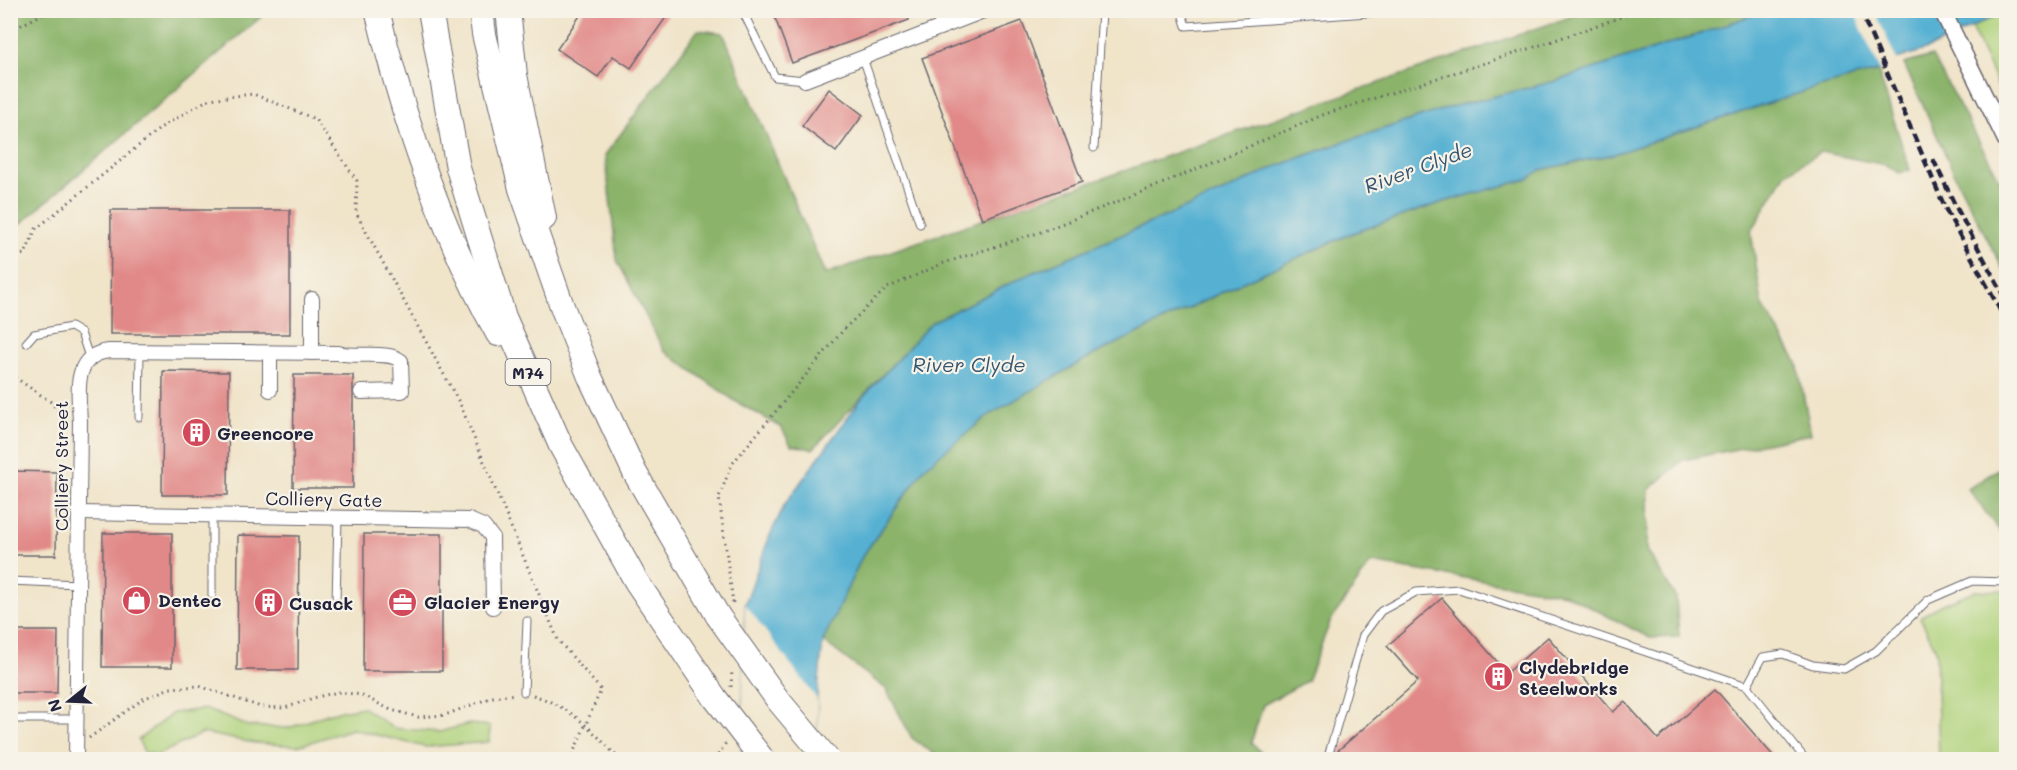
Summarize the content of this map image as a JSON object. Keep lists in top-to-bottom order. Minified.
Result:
{"streets":{"highway":["M74"],"street":["Colliery Street","Colliery Gate"]},"crossings":[["Colliery Street","Colliery Gate"]],"water":["River Clyde"],"places":{"building":["Greencore","Cusack","Clydebridge Steelworks"],"shop":["Dentec"],"office":["Glacier Energy"]},"north":"left"}
